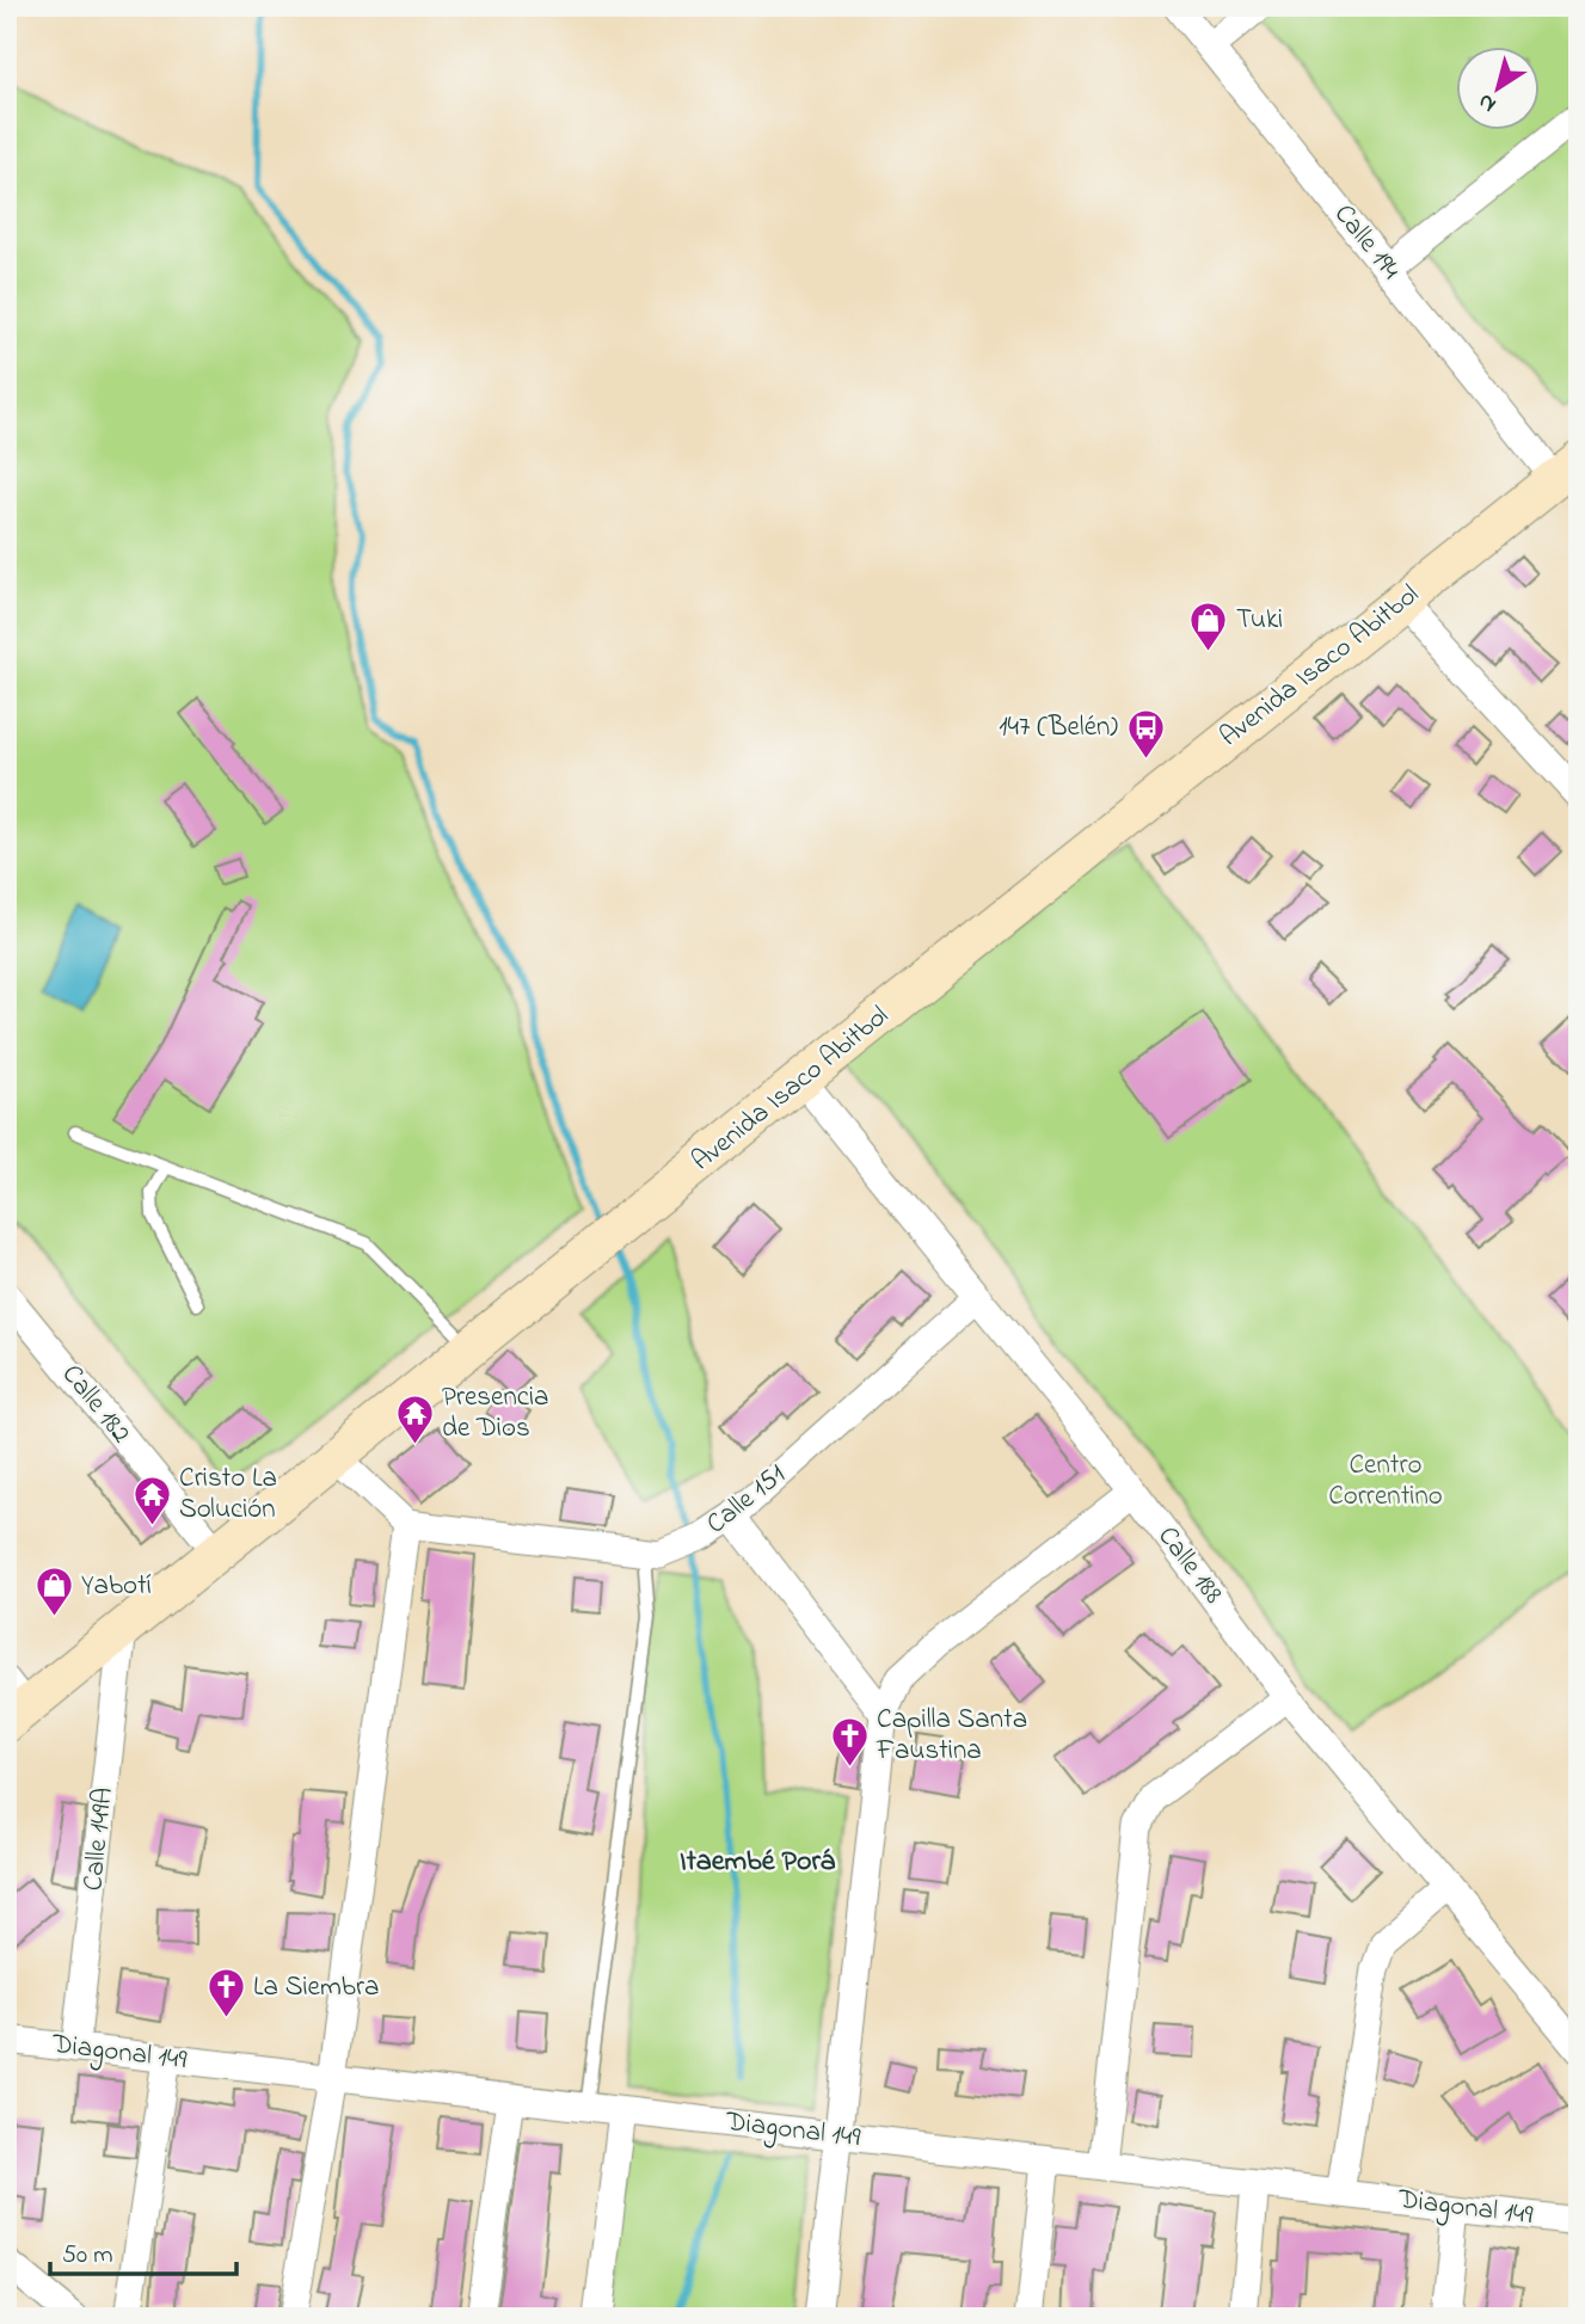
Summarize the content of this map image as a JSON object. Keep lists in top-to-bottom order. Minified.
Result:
{"streets":{"main road":["Avenida Isaco Abitbol"],"street":["Calle 194","Calle 182","Calle 151","Calle 188","Calle 149A","Diagonal 149"]},"crossings":[["Calle 194","Avenida Isaco Abitbol"],["Avenida Isaco Abitbol","Calle 182"],["Avenida Isaco Abitbol","Calle 188"],["Avenida Isaco Abitbol","Calle 149A"],["Calle 151","Calle 188"],["Calle 149A","Diagonal 149"]],"districts":["Itaembé Porá"],"parks":["Centro Correntino"],"places":{"shop":["Tuki","Yabotí"],"bus stop":["147 (Belén)"],"temple":["Presencia de Dios","Cristo La Solución"],"church":["Capilla Santa Faustina","La Siembra"]},"scale_bar":"50 m","north":"bottom left"}
